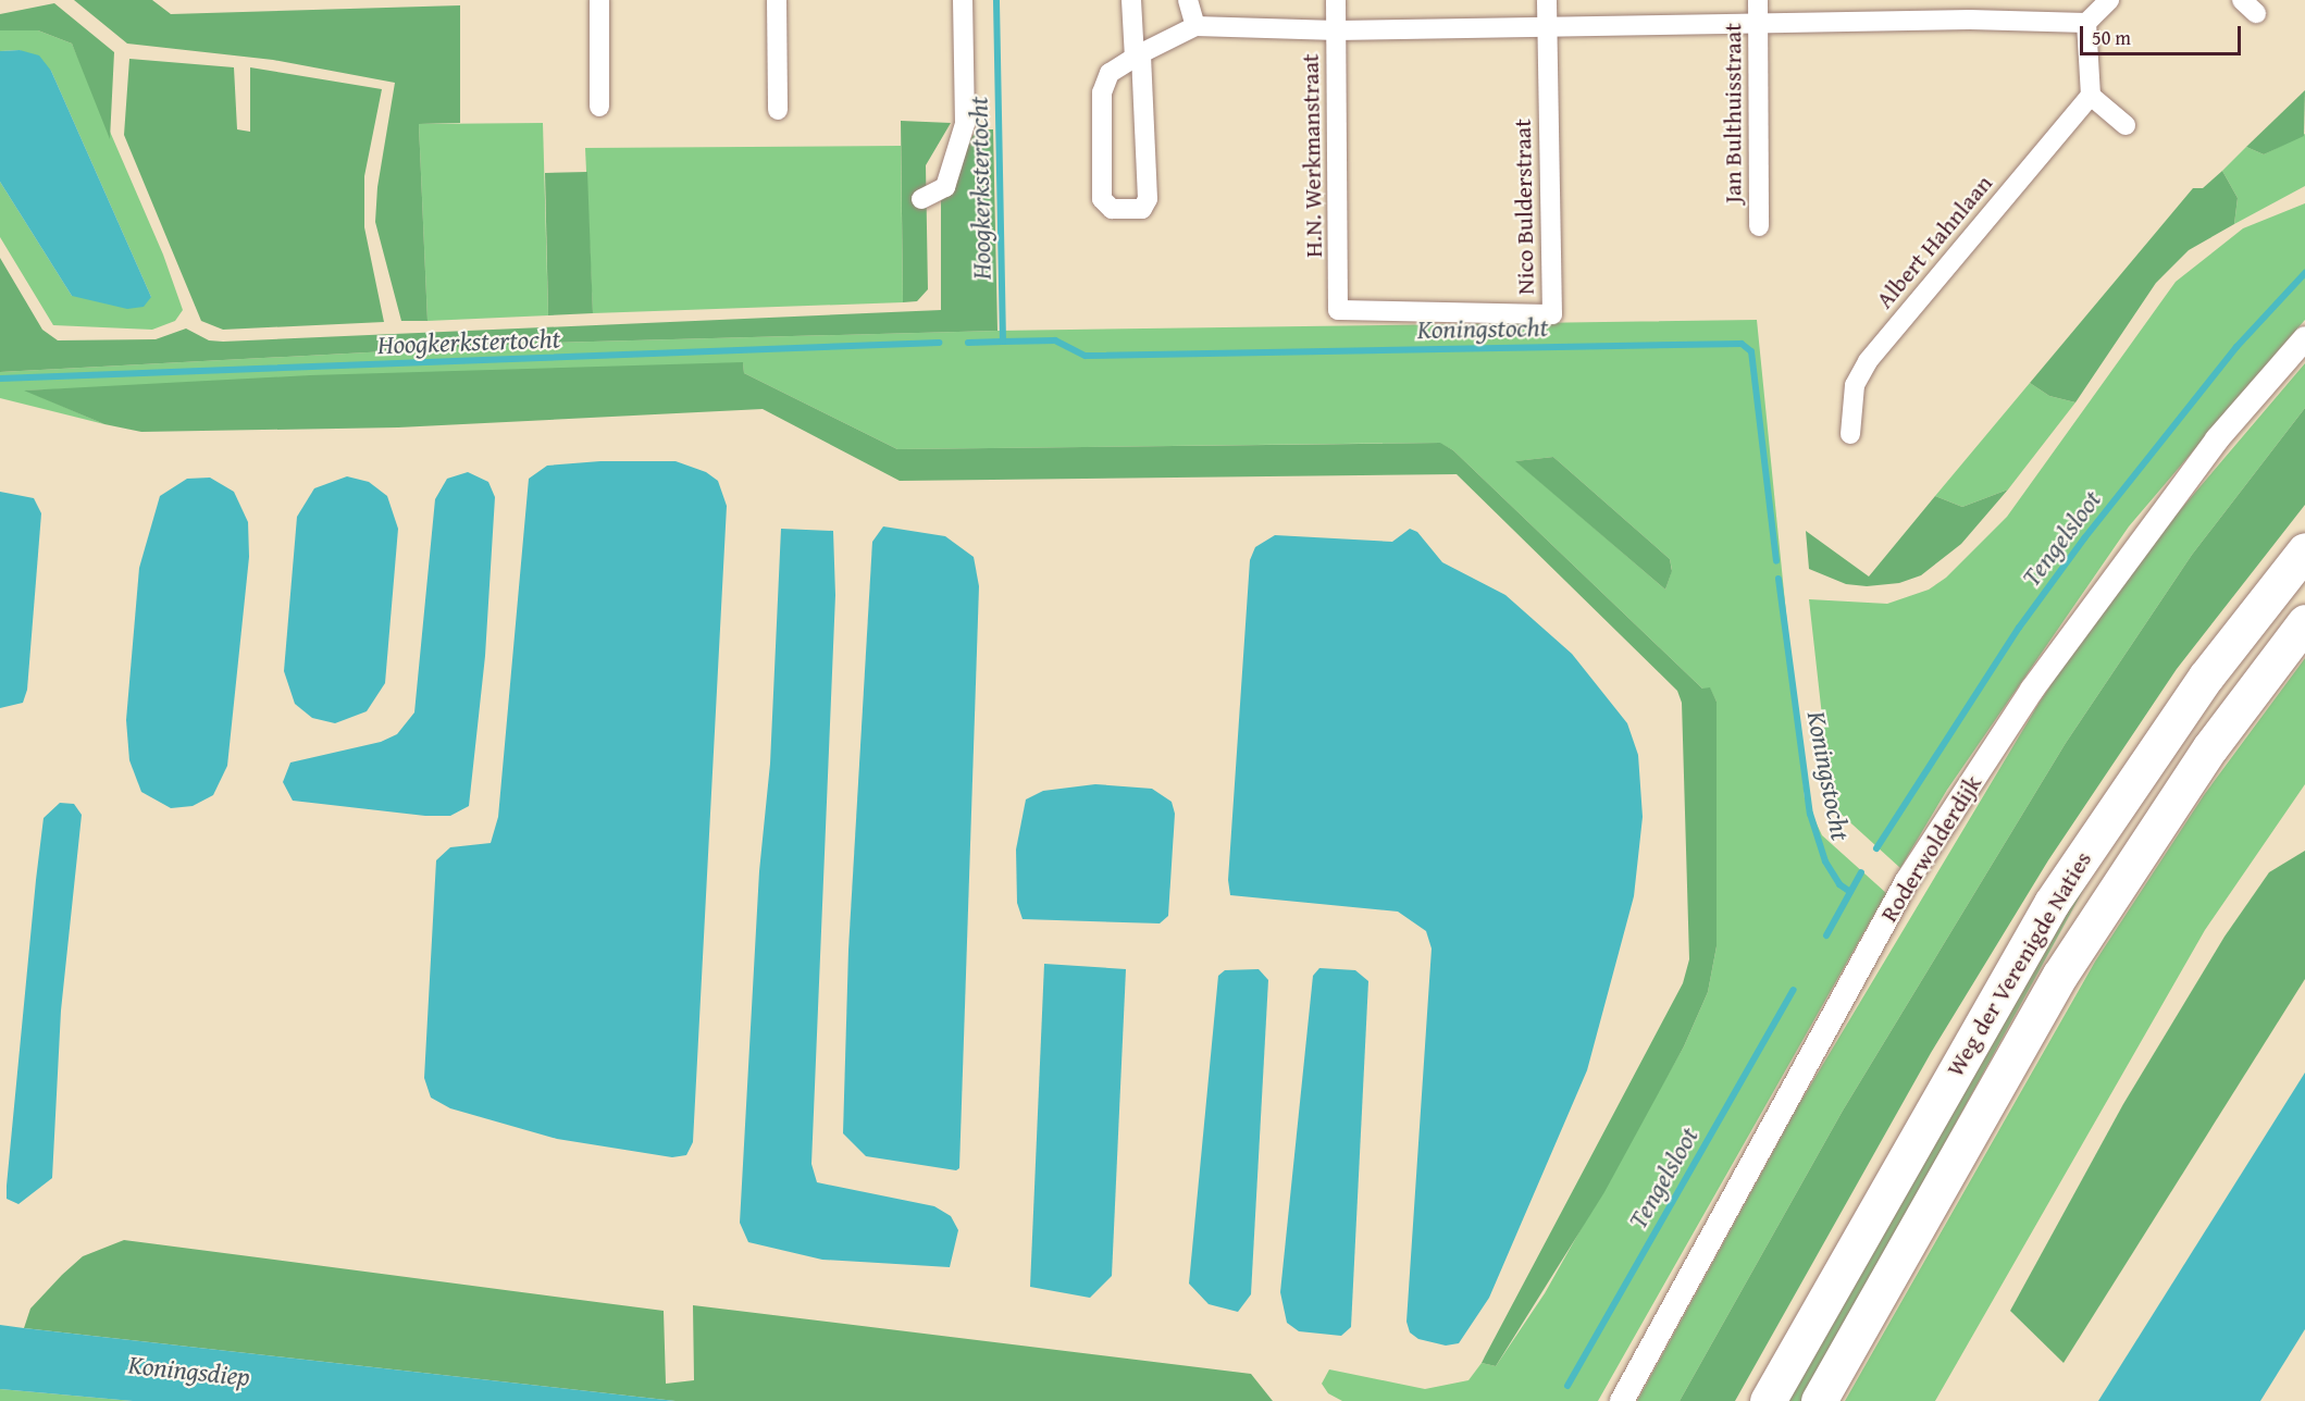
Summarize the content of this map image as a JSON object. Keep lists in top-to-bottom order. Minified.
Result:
{"streets":{"highway":["Weg der Verenigde Naties"],"street":["Jan Bulthuisstraat","H.N. Werkmanstraat","Nico Bulderstraat","Albert Hahnlaan","Roderwolderdijk"]},"crossings":[["H.N. Werkmanstraat","Nico Bulderstraat"]],"water":["Hoogkerkstertocht","Koningstocht","Tengelsloot","Koningsdiep"],"scale_bar":"50 m"}
